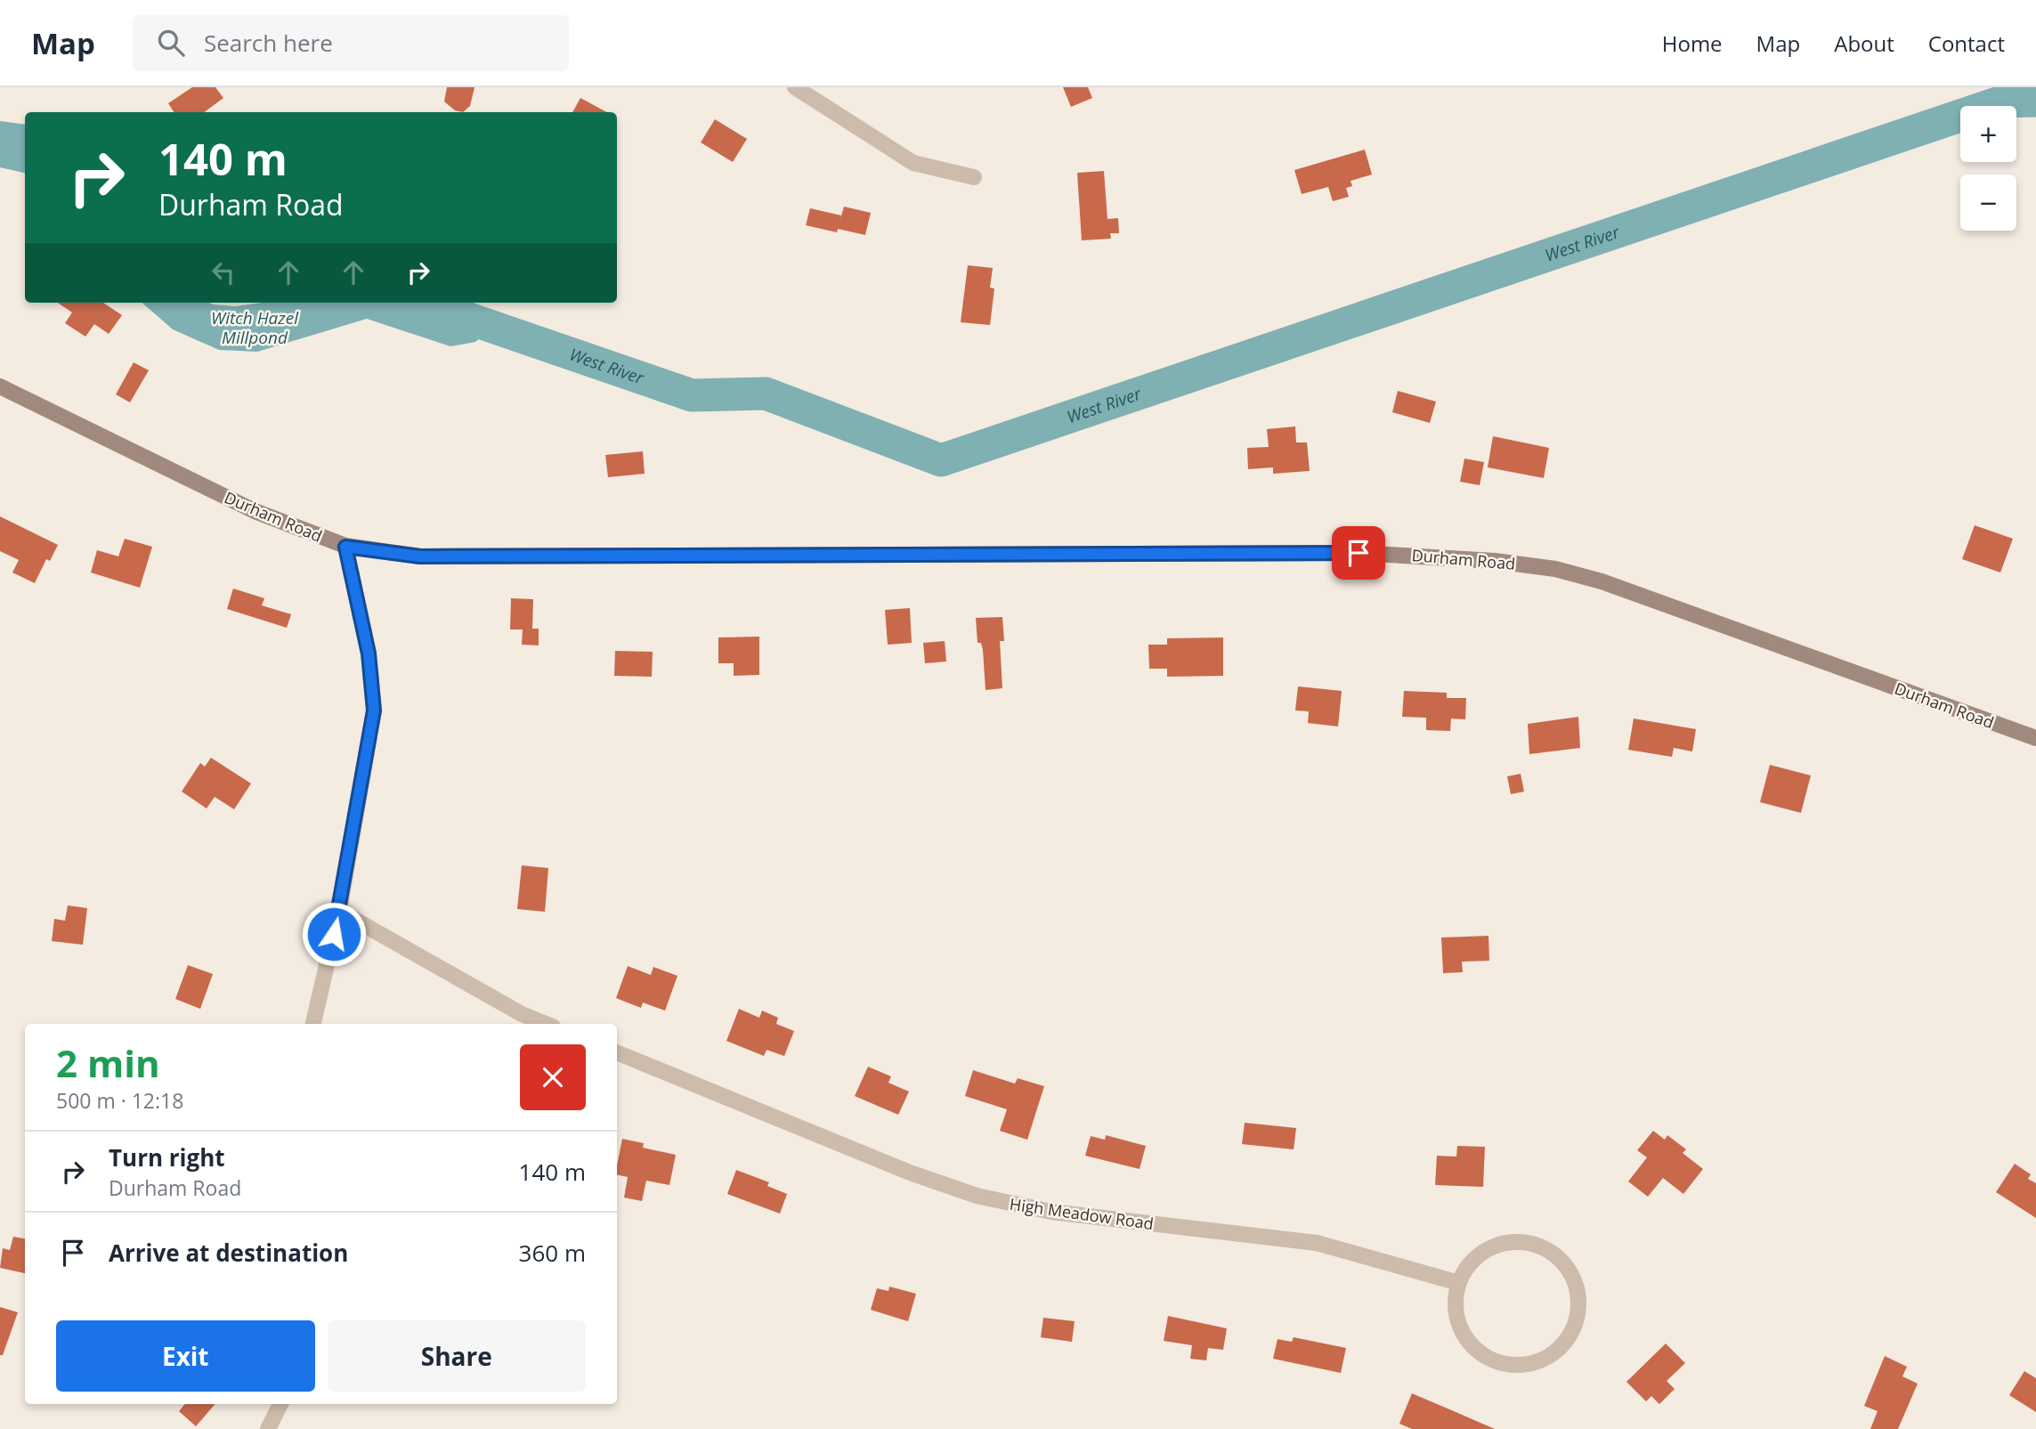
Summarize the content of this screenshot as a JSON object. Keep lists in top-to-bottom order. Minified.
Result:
{"streets":{"main road":["Durham Road"],"street":["High Meadow Road"]},"water":["West River","Witch Hazel Millpond"],"page":{"header":"Map","search":"Search here","nav":["Home","Map","About","Contact"],"map_buttons":["+","−"],"turn":["140 m","Durham Road"],"heading":["2 min","500 m · 12:18"],"list":[{"name":"Turn right","note":"Durham Road","value":"140 m"},{"name":"Arrive at destination","value":"360 m"}],"buttons":["Exit","Share"]}}
